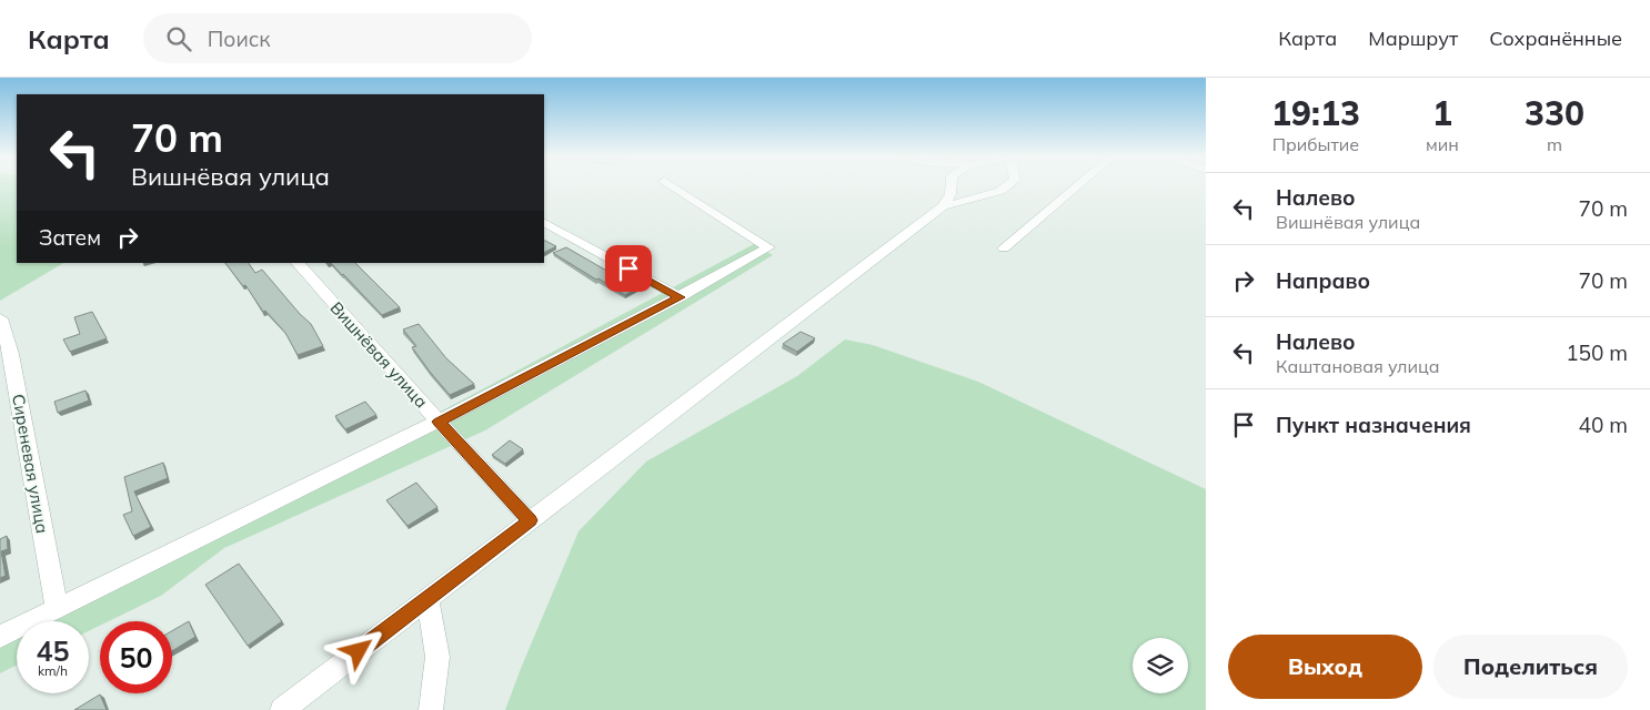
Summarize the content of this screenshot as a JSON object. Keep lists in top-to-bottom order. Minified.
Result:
{"streets":{"street":["Вишнёвая улица","Сиреневая улица"]},"page":{"header":"Карта","search":"Поиск","nav":["Карта","Маршрут","Сохранённые"],"eta":["19:13","Прибытие","1","мин","330","m"],"turn":["70 m","Вишнёвая улица"],"list":[{"name":"Налево","note":"Вишнёвая улица","value":"70 m"},{"name":"Направо","value":"70 m"},{"name":"Налево","note":"Каштановая улица","value":"150 m"},{"name":"Пункт назначения","value":"40 m"}],"then":"Затем","speed":"45 km/h","limit":"50","buttons":["Выход","Поделиться"]}}
